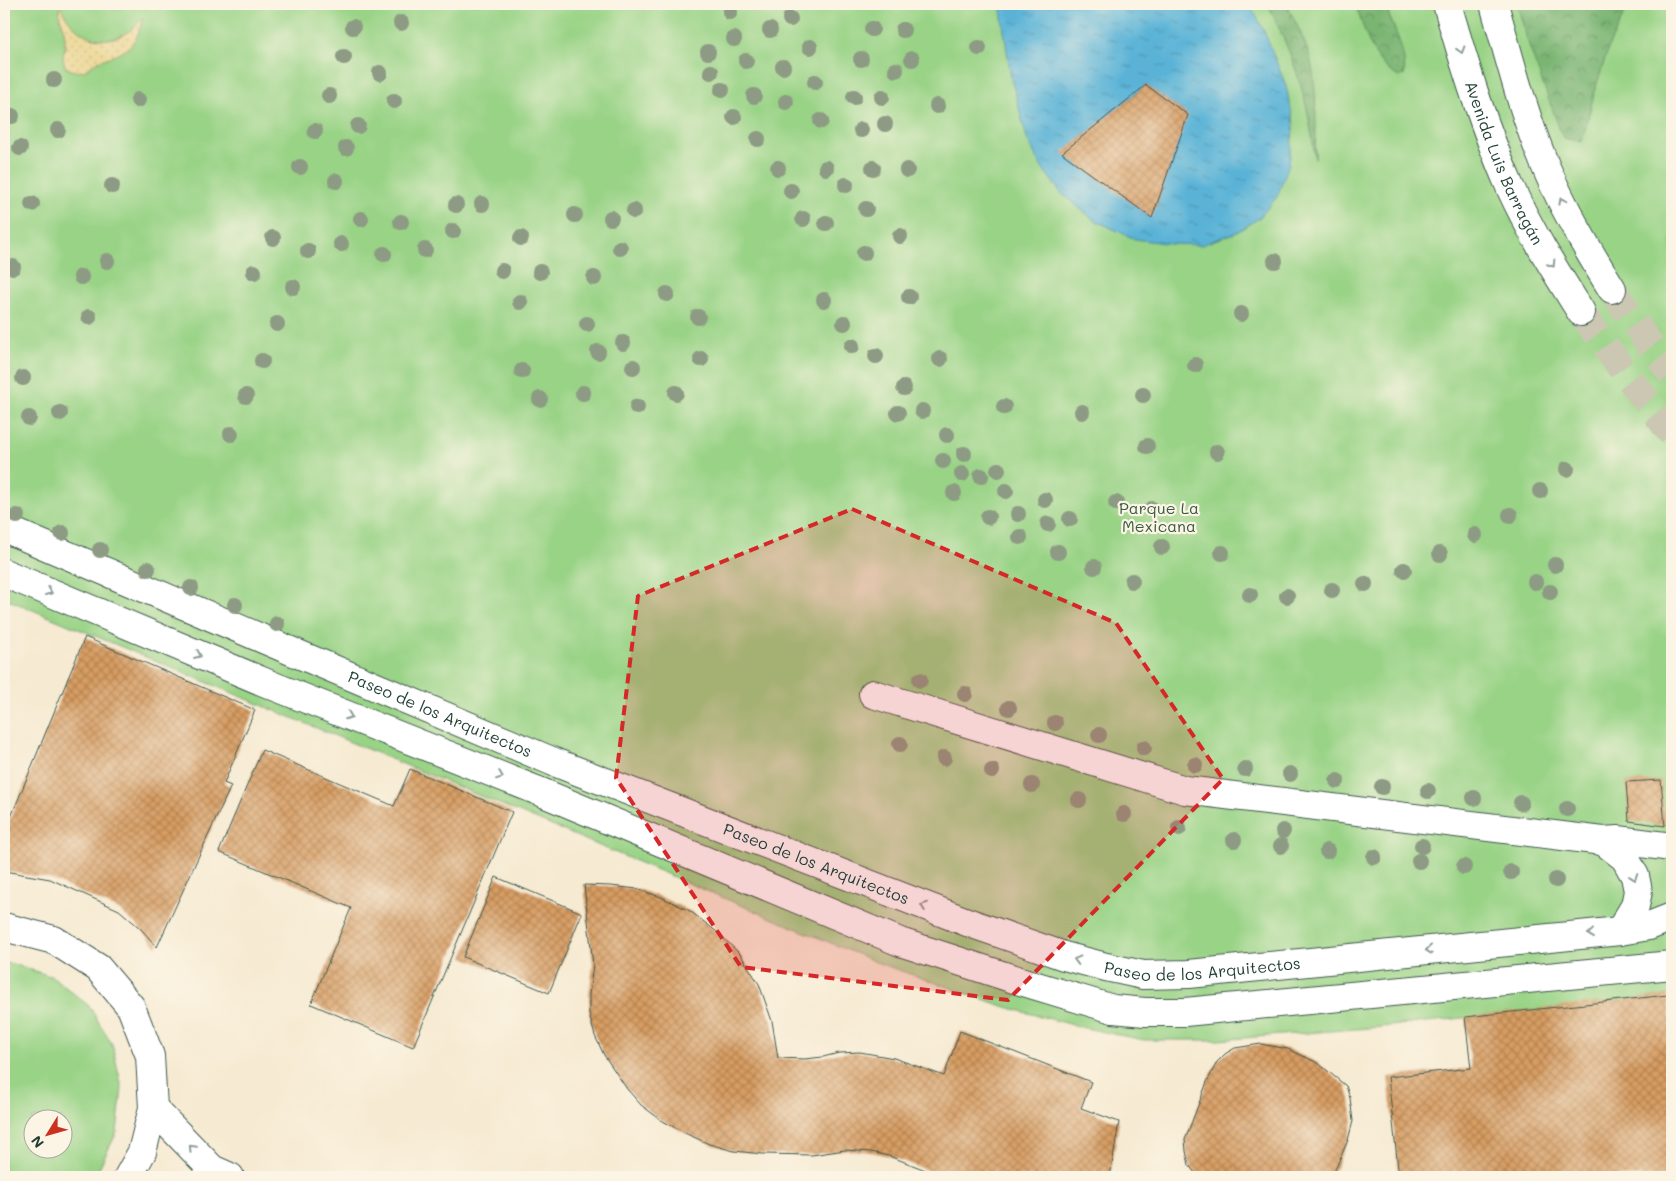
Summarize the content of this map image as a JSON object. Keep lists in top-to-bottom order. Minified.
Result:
{"streets":{"street":["Avenida Luis Barragán","Paseo de los Arquitectos"]},"parks":["Parque La Mexicana"],"north":"bottom left"}
